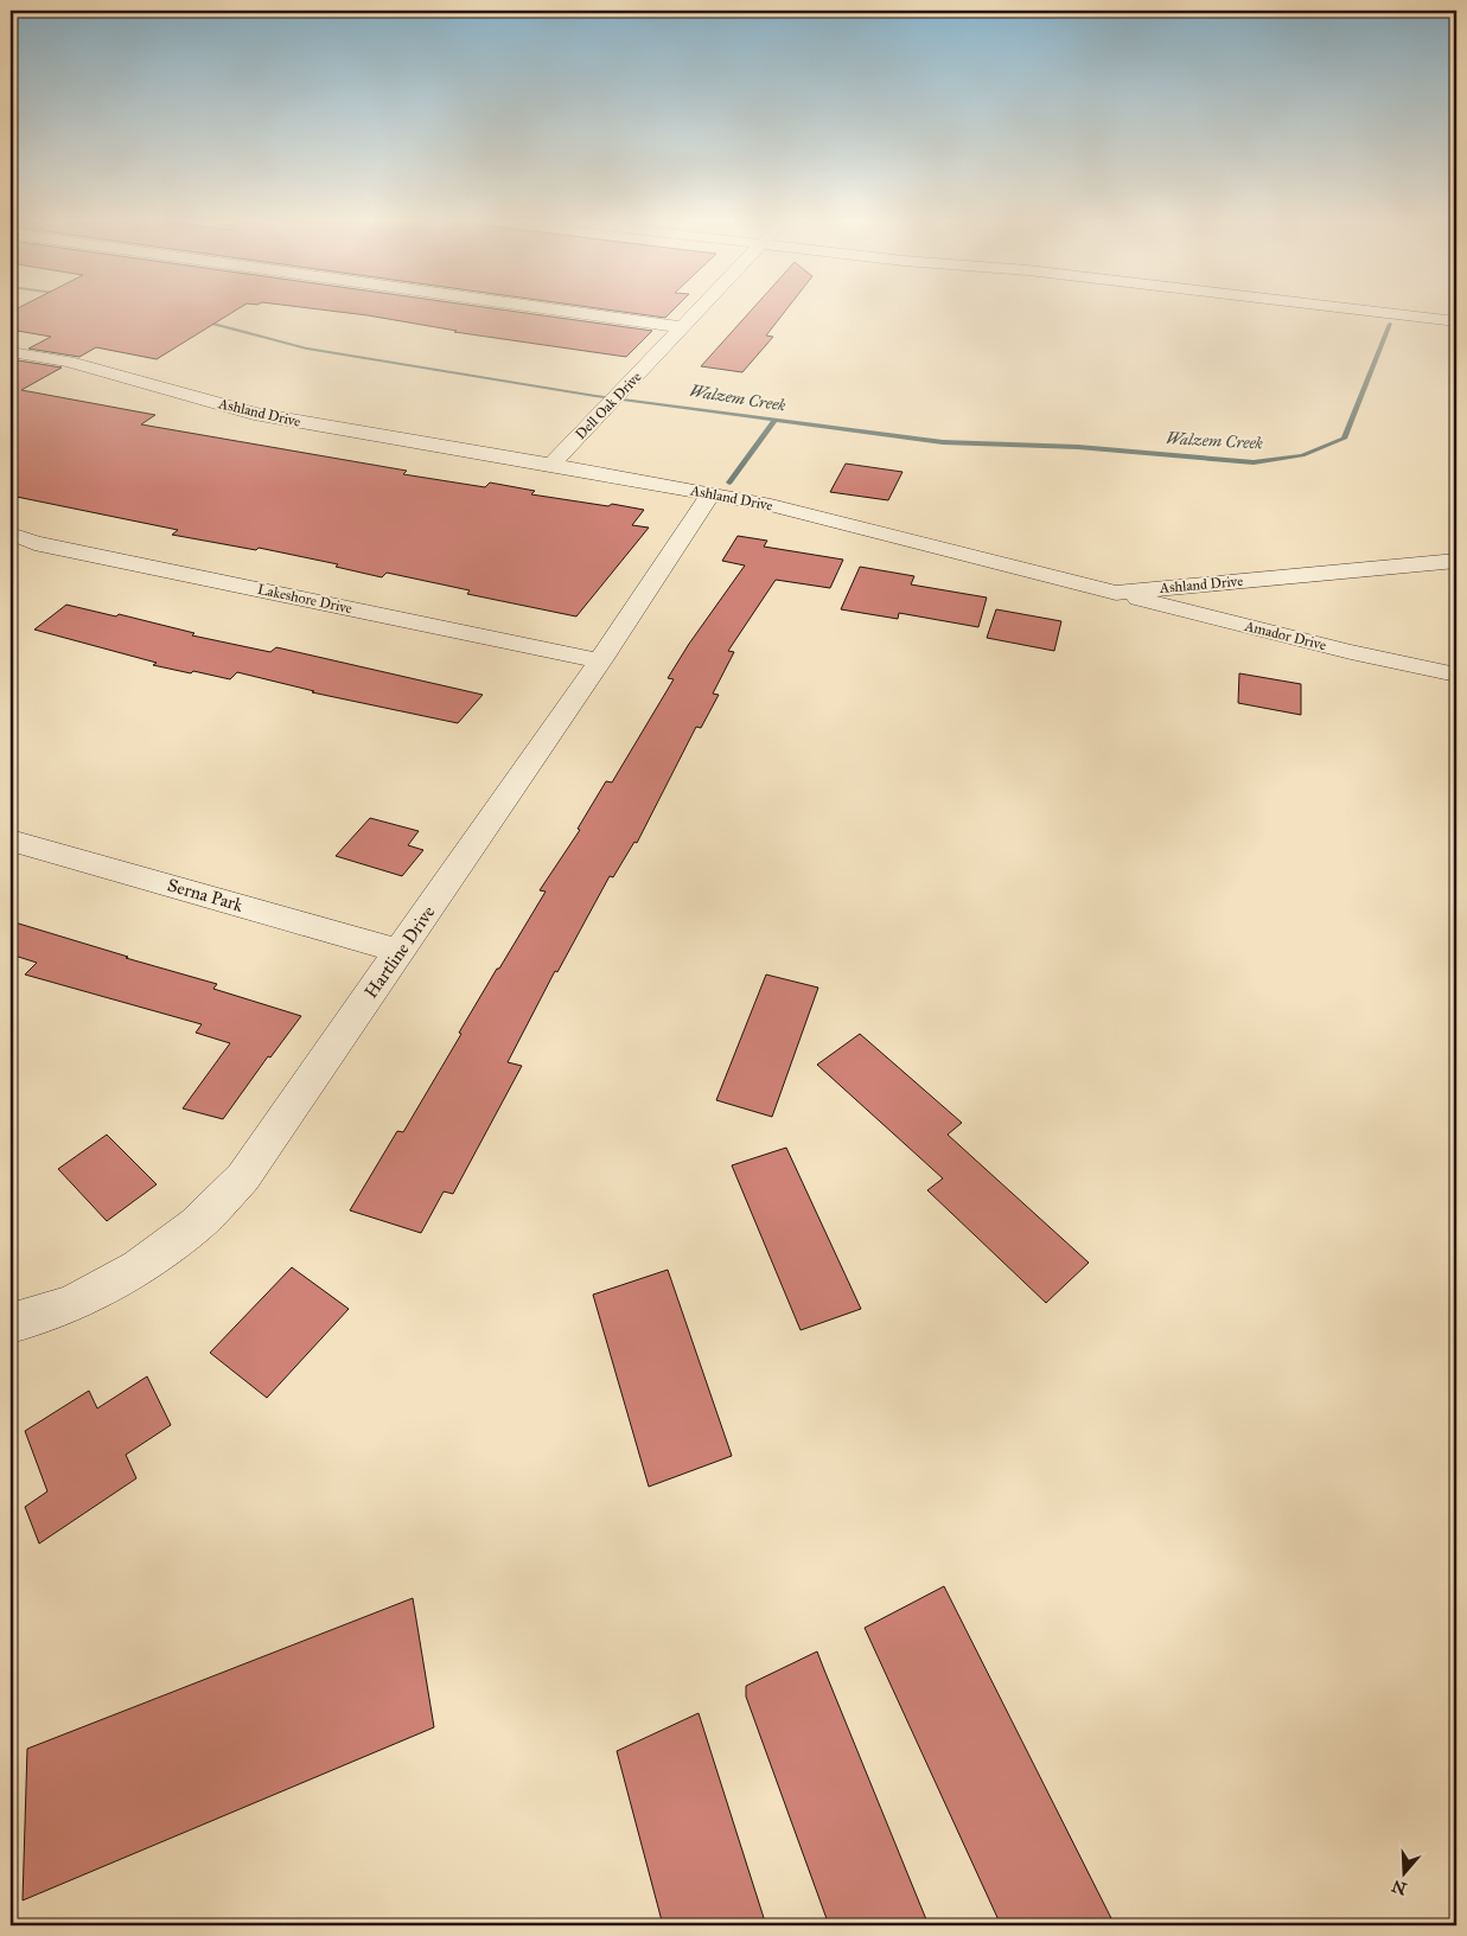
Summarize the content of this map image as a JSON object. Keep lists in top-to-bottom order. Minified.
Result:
{"streets":{"street":["Dell Oak Drive","Ashland Drive","Lakeshore Drive","Amador Drive","Serna Park","Hartline Drive"]},"crossings":[["Dell Oak Drive","Ashland Drive"],["Ashland Drive","Amador Drive"],["Ashland Drive","Hartline Drive"],["Lakeshore Drive","Hartline Drive"],["Serna Park","Hartline Drive"]],"water":["Walzem Creek"],"north":"bottom"}
